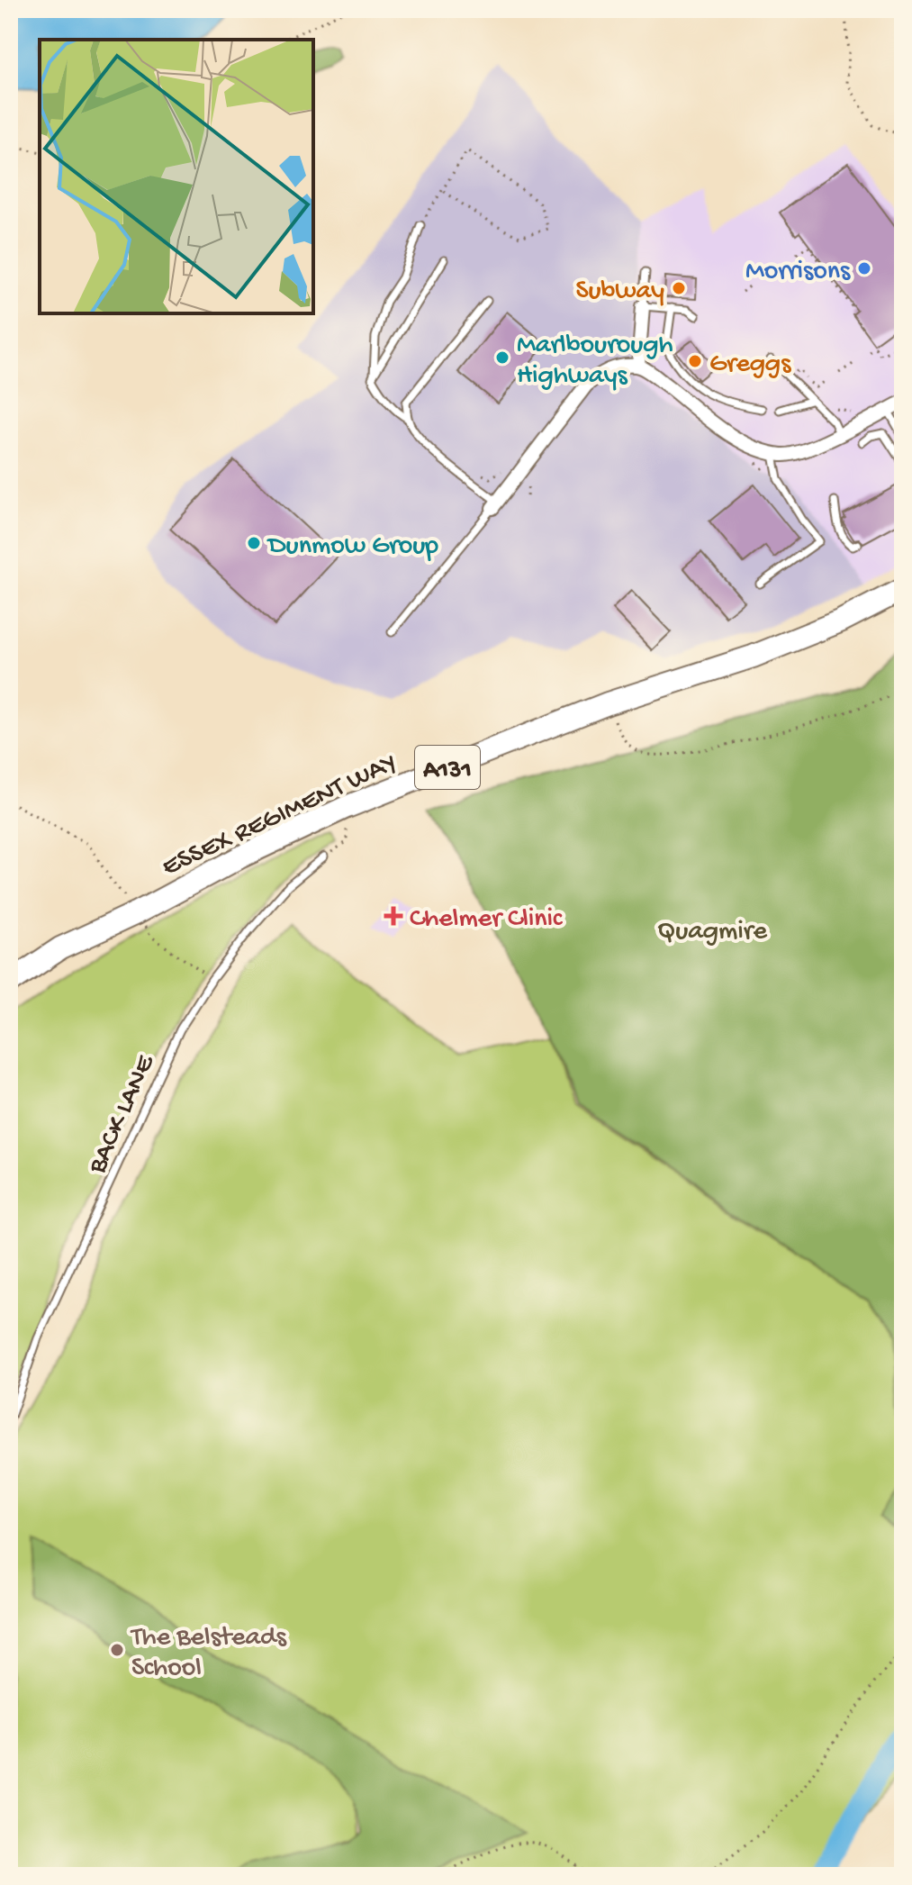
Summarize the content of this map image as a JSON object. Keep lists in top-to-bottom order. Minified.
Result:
{"streets":{"highway":["A131","ESSEX REGIMENT WAY"],"lane":["BACK LANE"]},"parks":["Quagmire"],"places":{"other":["Morrisons","Subway","Marlbourough Highways","Greggs","Dunmow Group","The Belsteads School"],"health":["Chelmer Clinic"]}}
